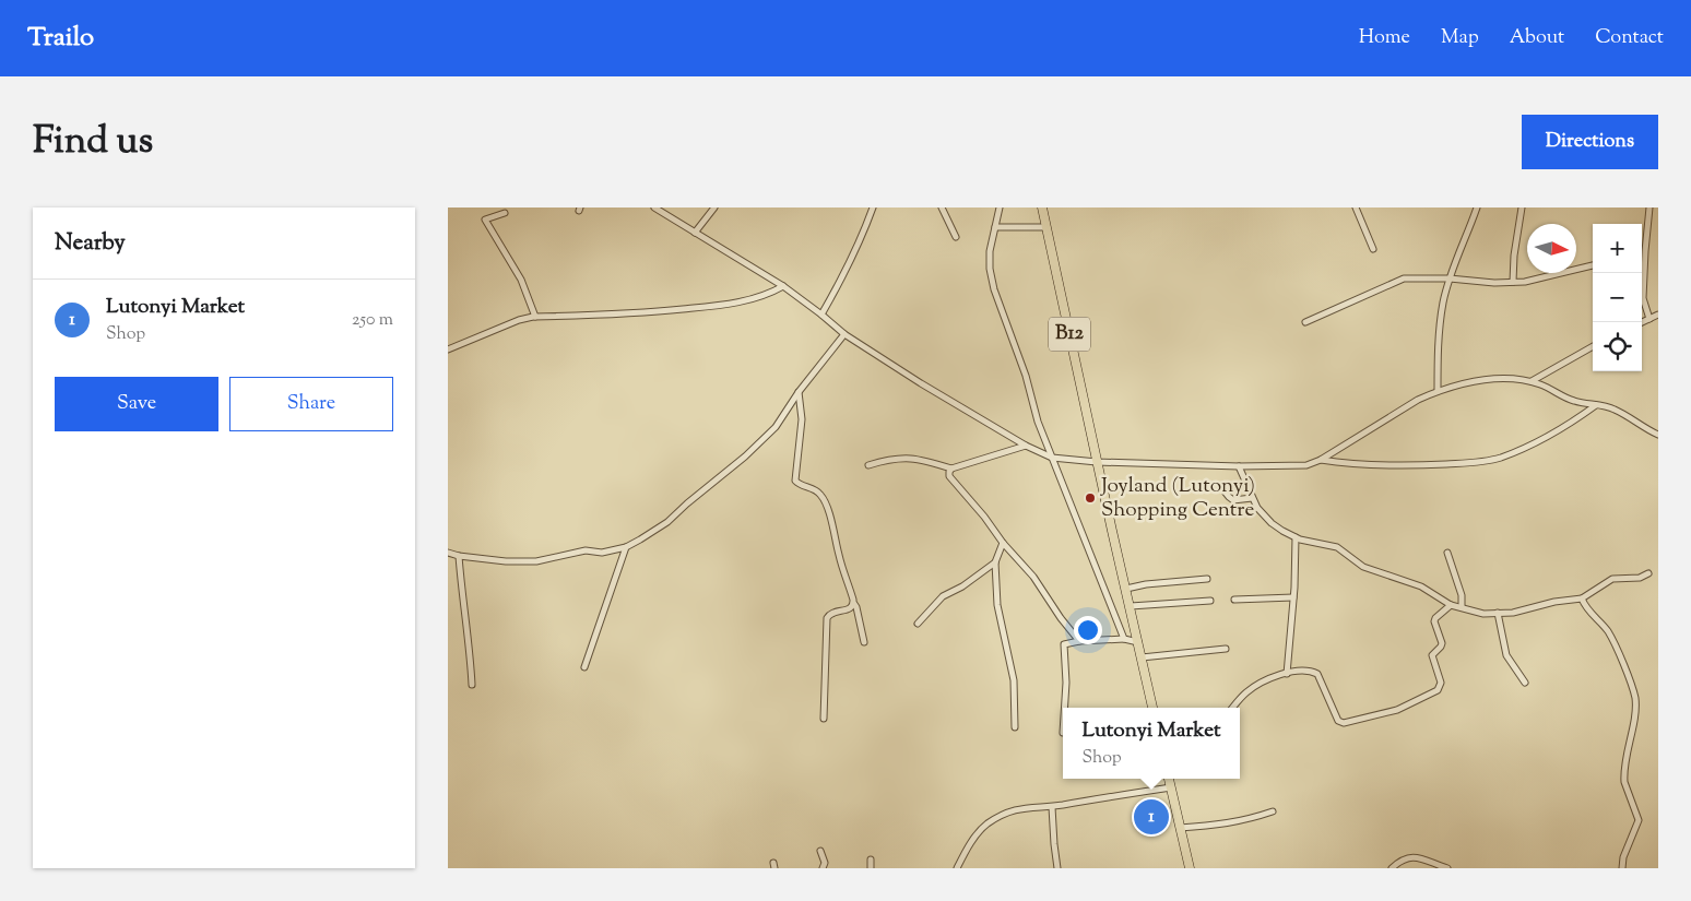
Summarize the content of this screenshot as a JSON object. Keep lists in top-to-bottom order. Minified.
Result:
{"streets":{"highway":["B12"]},"places":["Joyland (Lutonyi) Shopping Centre"],"north":"right","page":{"header":"Trailo","nav":["Home","Map","About","Contact"],"title":"Find us","buttons":["Directions",["Save","Share"]],"heading":"Nearby","map_buttons":["+","−"],"list":[{"mark":"1","name":"Lutonyi Market","note":"Shop","value":"250 m"}],"popup":["Lutonyi Market","Shop"],"pins":"1"}}
